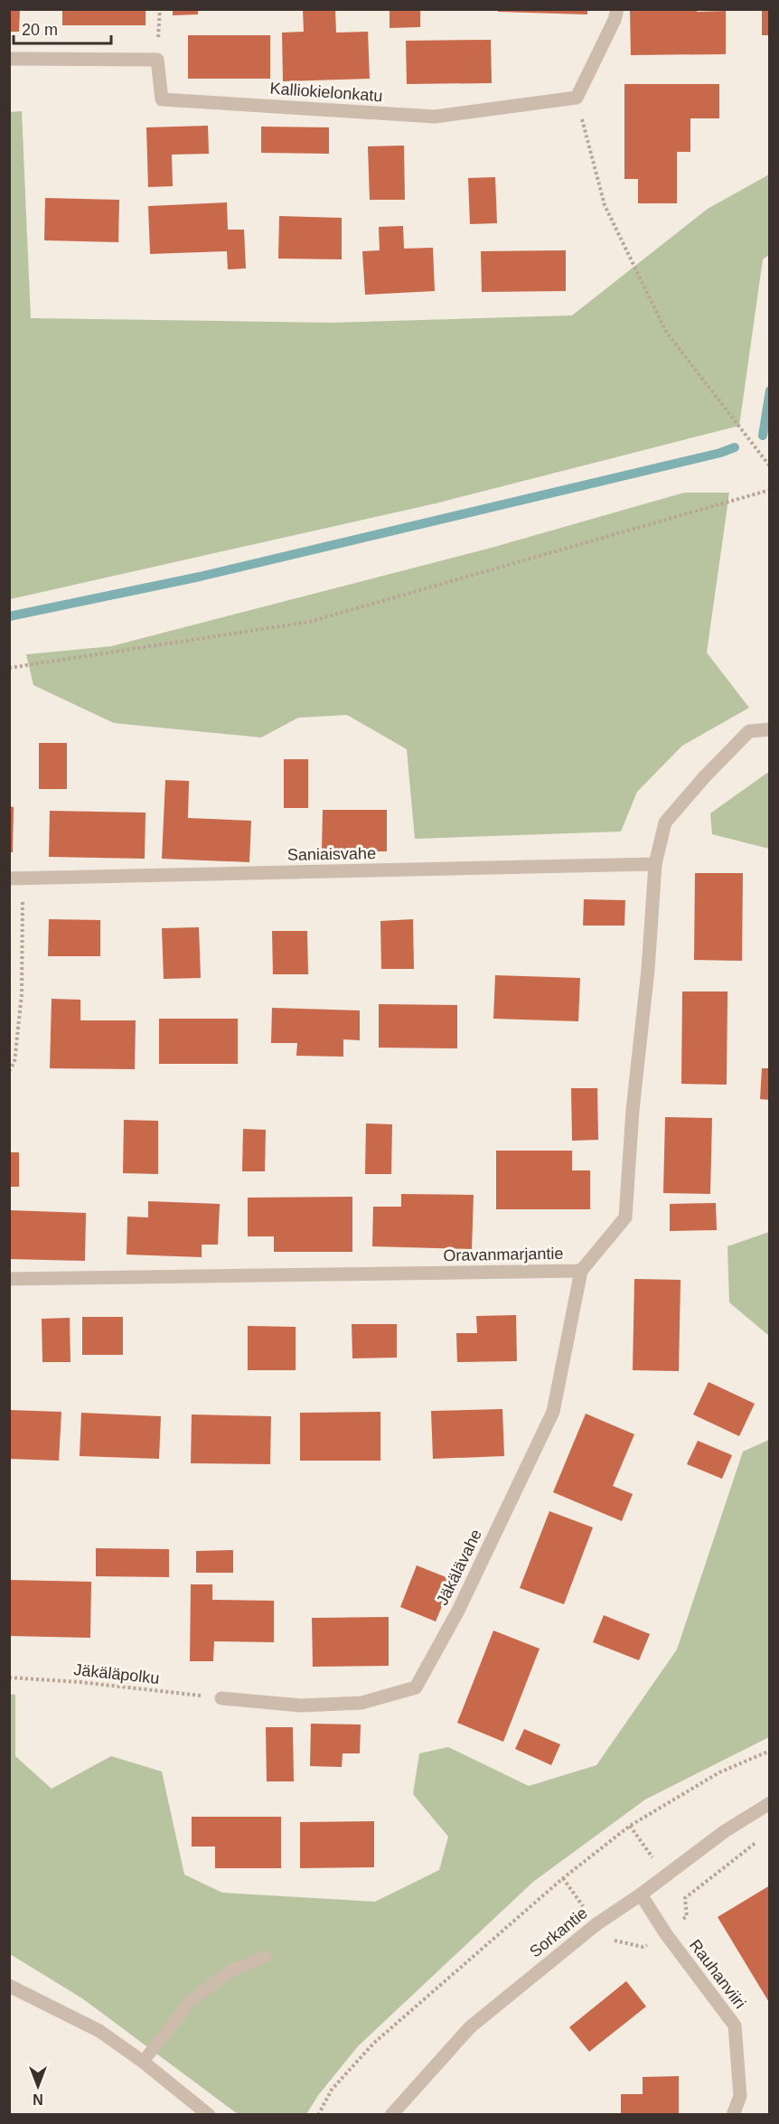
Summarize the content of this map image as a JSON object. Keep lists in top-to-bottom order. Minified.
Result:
{"streets":{"street":["Kalliokielonkatu","Saniaisvahe","Oravanmarjantie","Jäkälävahe","Sorkantie","Rauhanviiri"],"path":["Jäkäläpolku"]},"crossings":[["Saniaisvahe","Oravanmarjantie"],["Oravanmarjantie","Jäkälävahe"],["Jäkälävahe","Jäkäläpolku"],["Sorkantie","Rauhanviiri"]],"scale_bar":"20 m","north":"bottom"}
